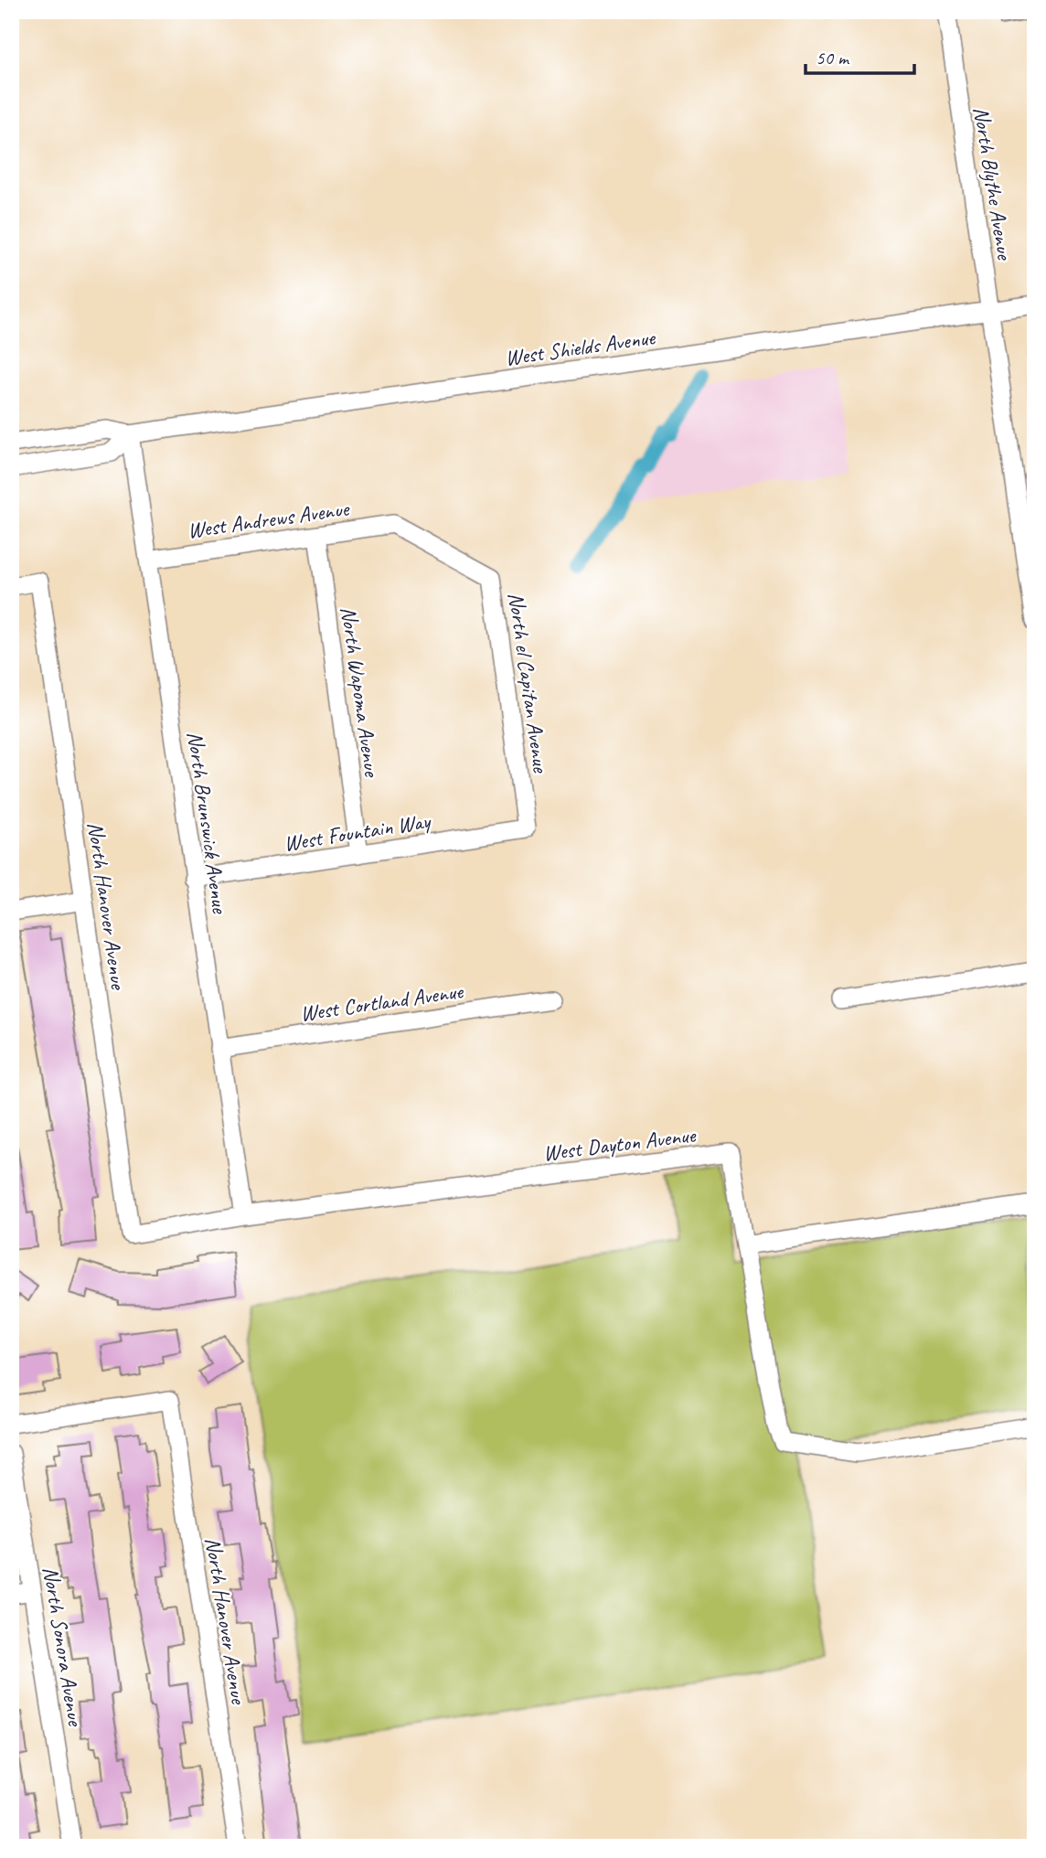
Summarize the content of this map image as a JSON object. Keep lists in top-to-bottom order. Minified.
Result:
{"streets":{"street":["North Blythe Avenue","West Shields Avenue","West Andrews Avenue","North el Capitan Avenue","North Wapoma Avenue","North Brunswick Avenue","West Fountain Way","North Hanover Avenue","West Cortland Avenue","West Dayton Avenue","North Sonora Avenue"]},"crossings":[["North Blythe Avenue","West Shields Avenue"],["West Shields Avenue","North Brunswick Avenue"],["West Andrews Avenue","North el Capitan Avenue"],["West Andrews Avenue","North Wapoma Avenue"],["West Andrews Avenue","North Brunswick Avenue"],["North el Capitan Avenue","West Fountain Way"],["North Wapoma Avenue","West Fountain Way"],["North Brunswick Avenue","West Fountain Way"],["North Brunswick Avenue","West Cortland Avenue"],["North Brunswick Avenue","West Dayton Avenue"],["North Hanover Avenue","West Dayton Avenue"]],"scale_bar":"50 m"}
